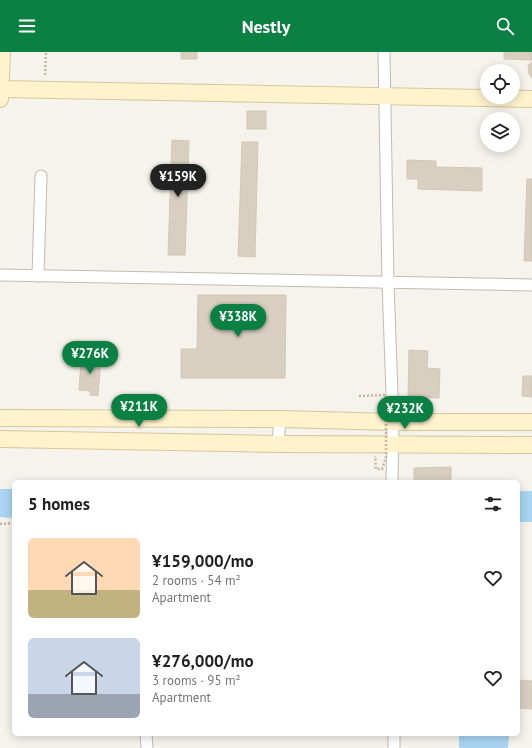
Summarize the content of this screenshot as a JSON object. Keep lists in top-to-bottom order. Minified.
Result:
{"page":{"header":"Nestly","price":["¥159K","¥338K","¥276K","¥211K","¥232K"],"heading":"5 homes","list":[{"name":"¥159,000/mo","note":"2 rooms · 54 m² · Apartment"},{"name":"¥276,000/mo","note":"3 rooms · 95 m² · Apartment"}]}}
